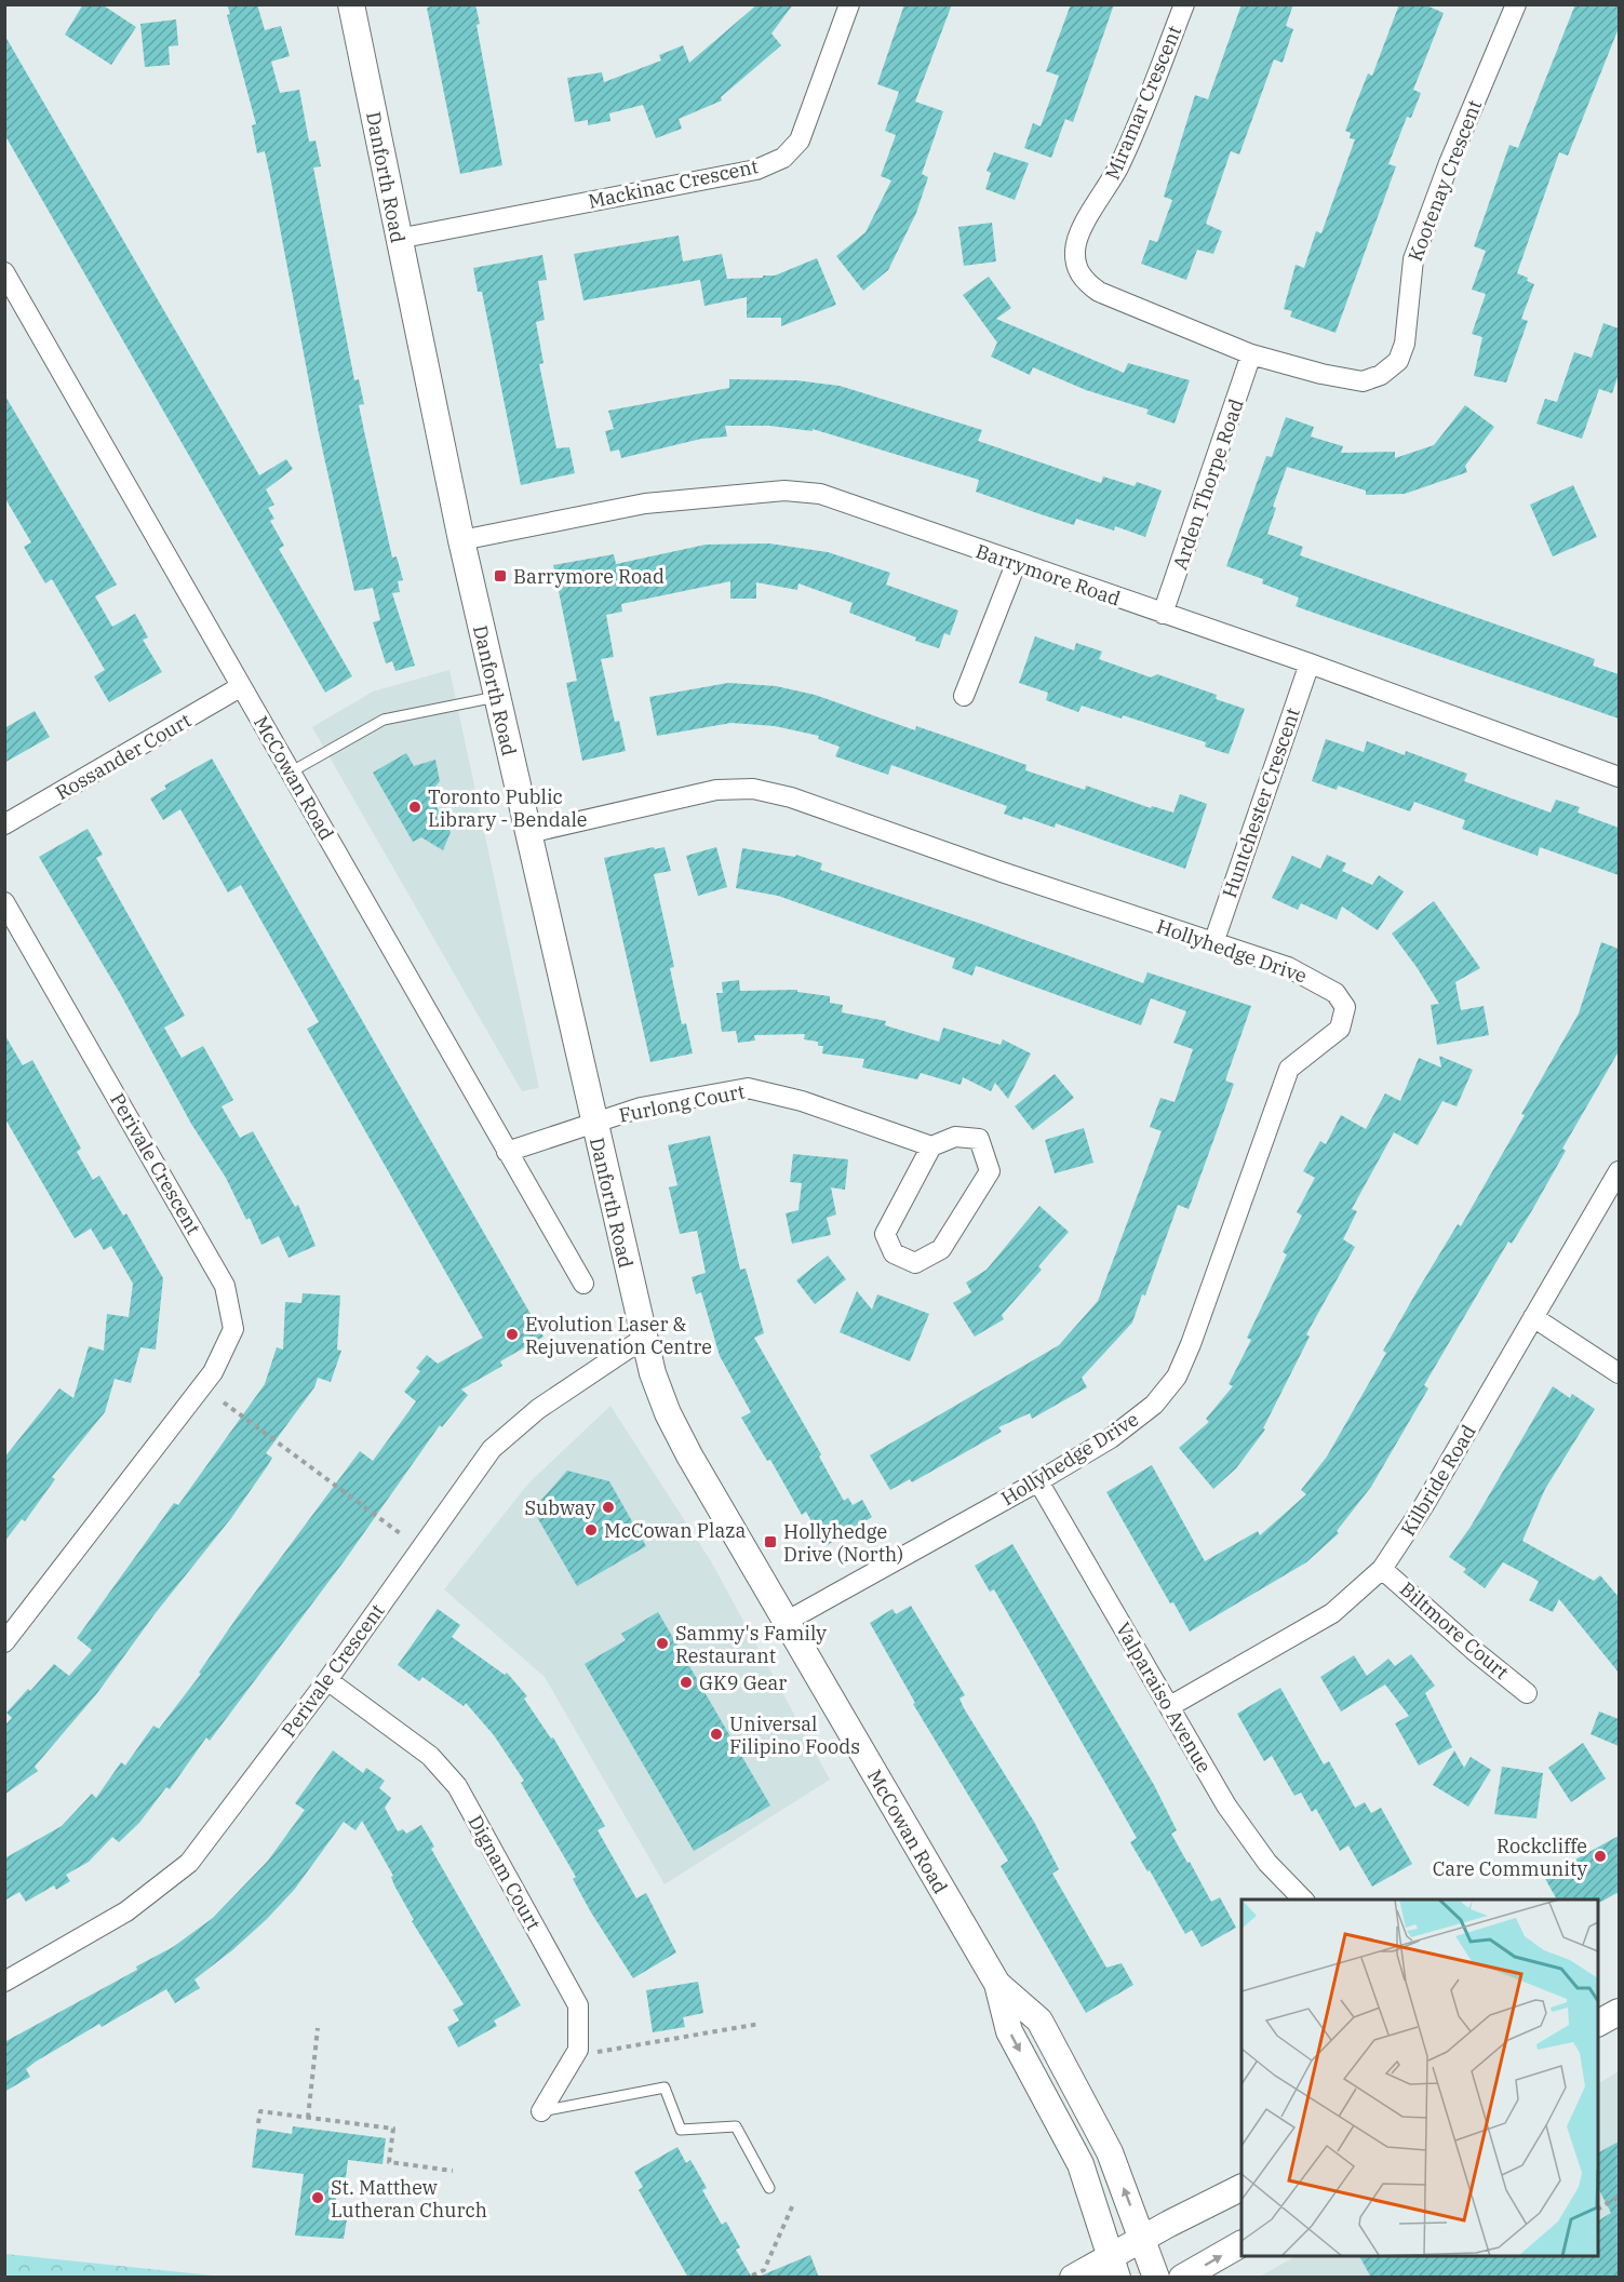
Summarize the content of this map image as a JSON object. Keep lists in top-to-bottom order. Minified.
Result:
{"streets":{"main road":["Danforth Road","McCowan Road"],"street":["Miramar Crescent","Kootenay Crescent","Mackinac Crescent","Arden Thorpe Road","Barrymore Road","Rossander Court","Huntchester Crescent","Hollyhedge Drive","Furlong Court","Perivale Crescent","Kilbride Road","Biltmore Court","Valparaiso Avenue","Dignam Court"]},"crossings":[["Miramar Crescent","Kootenay Crescent"],["Miramar Crescent","Arden Thorpe Road"],["Danforth Road","Mackinac Crescent"],["Danforth Road","Barrymore Road"],["Danforth Road","McCowan Road"],["Danforth Road","Hollyhedge Drive"],["Danforth Road","Furlong Court"],["Danforth Road","Perivale Crescent"],["Kootenay Crescent","Arden Thorpe Road"],["Arden Thorpe Road","Barrymore Road"],["Barrymore Road","Huntchester Crescent"],["Rossander Court","McCowan Road"],["McCowan Road","Hollyhedge Drive"],["McCowan Road","Furlong Court"],["Huntchester Crescent","Hollyhedge Drive"],["Hollyhedge Drive","Valparaiso Avenue"],["Perivale Crescent","Dignam Court"],["Kilbride Road","Biltmore Court"],["Kilbride Road","Valparaiso Avenue"]],"places":{"transit":["Barrymore Road","Hollyhedge Drive (North)"],"other":["Toronto Public Library - Bendale","Evolution Laser & Rejuvenation Centre","Subway","McCowan Plaza","Sammy's Family Restaurant","GK9 Gear","Universal Filipino Foods","Rockcliffe Care Community","St. Matthew Lutheran Church"]}}
